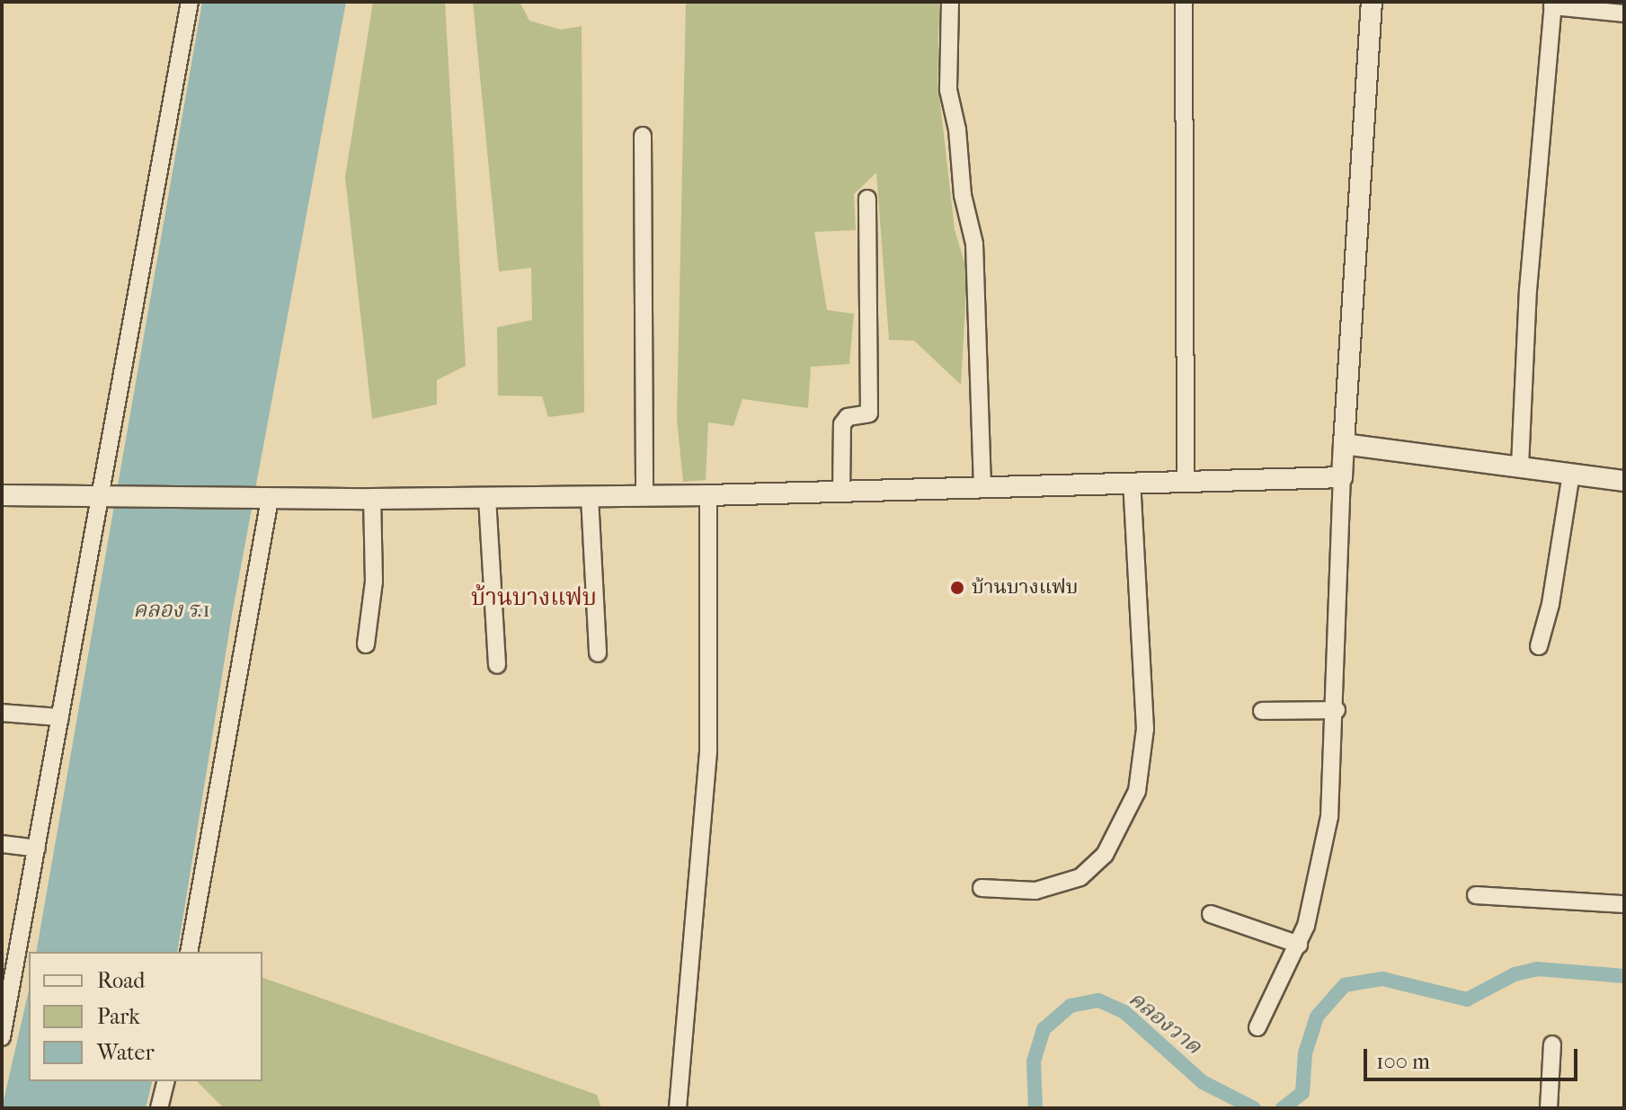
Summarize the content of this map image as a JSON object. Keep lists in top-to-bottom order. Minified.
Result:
{"districts":["บ้านบางแฟบ"],"water":["คลอง ร.1","คลองวาด"],"places":["บ้านบางแฟบ"],"legend":["Road","Park","Water"],"scale_bar":"100 m"}
